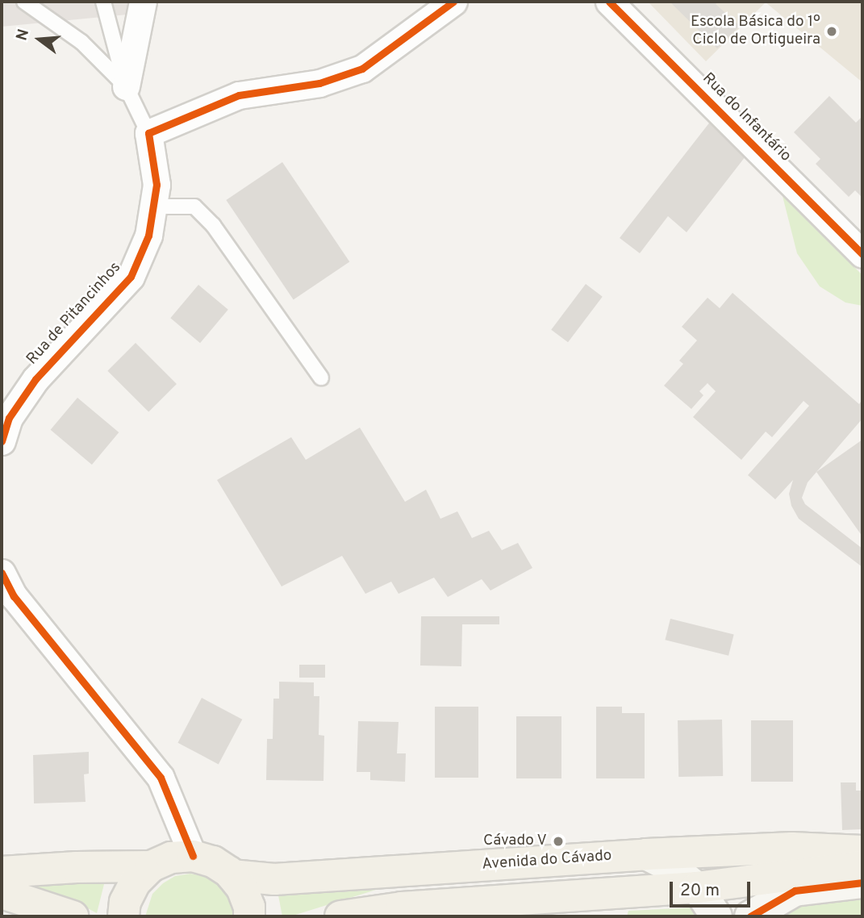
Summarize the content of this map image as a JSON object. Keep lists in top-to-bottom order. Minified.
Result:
{"streets":{"main road":["Avenida do Cávado"],"street":["Rua do Infantário","Rua de Pitancinhos"]},"places":["Escola Básica do 1º Ciclo de Ortigueira","Cávado V"],"scale_bar":"20 m","north":"left"}
